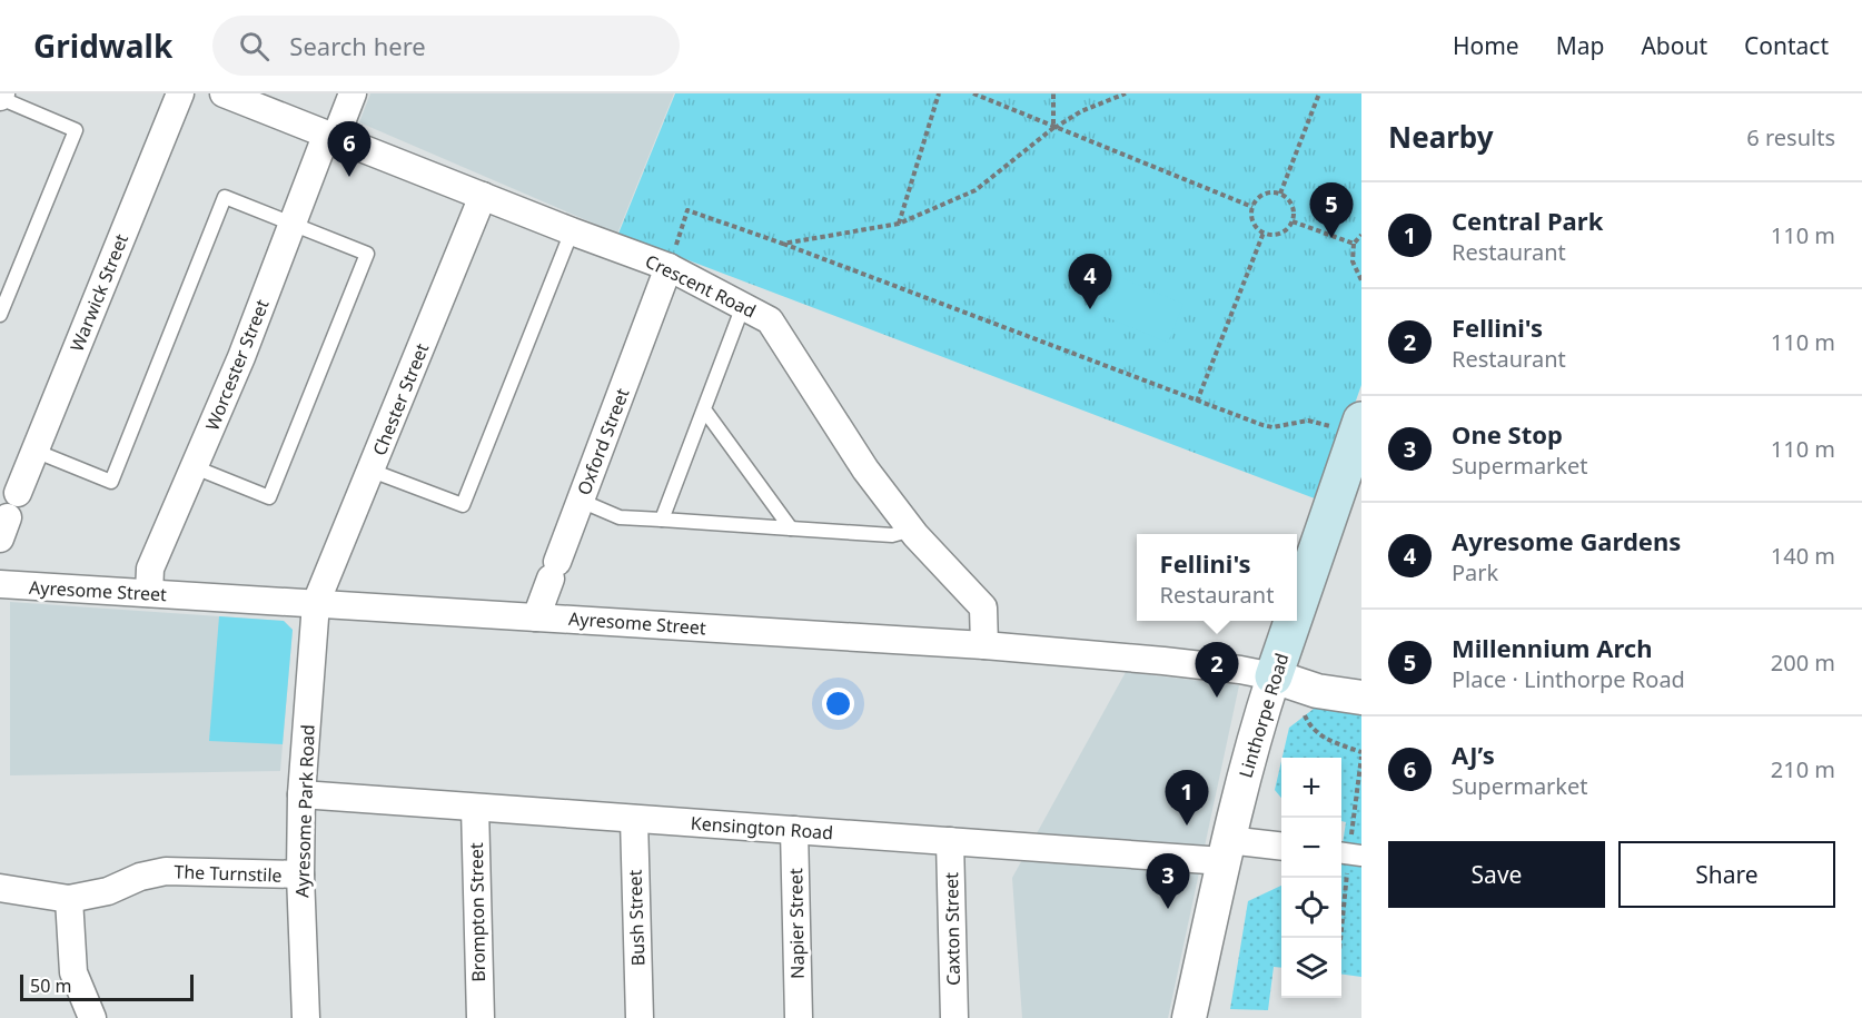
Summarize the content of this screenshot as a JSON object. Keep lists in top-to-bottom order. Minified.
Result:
{"streets":{"main road":["Linthorpe Road"],"street":["Crescent Road","Warwick Street","Worcester Street","Chester Street","Oxford Street","Ayresome Street","Ayresome Park Road","Kensington Road","The Turnstile","Brompton Street","Bush Street","Napier Street","Caxton Street"]},"crossings":[["Crescent Road","Worcester Street"],["Crescent Road","Chester Street"],["Crescent Road","Oxford Street"],["Crescent Road","Ayresome Street"],["Worcester Street","Ayresome Street"],["Chester Street","Ayresome Street"],["Chester Street","Ayresome Park Road"],["Oxford Street","Ayresome Street"],["Ayresome Street","Linthorpe Road"],["Ayresome Street","Ayresome Park Road"],["Linthorpe Road","Kensington Road"],["Ayresome Park Road","Kensington Road"],["Ayresome Park Road","The Turnstile"],["Kensington Road","Brompton Street"],["Kensington Road","Bush Street"],["Kensington Road","Napier Street"],["Kensington Road","Caxton Street"]],"scale_bar":"50 m","page":{"header":"Gridwalk","search":"Search here","nav":["Home","Map","About","Contact"],"heading":["Nearby","6 results"],"pins":["6","5","4","2","1","3"],"list":[{"mark":"1","name":"Central Park","note":"Restaurant","value":"110 m"},{"mark":"2","name":"Fellini's","note":"Restaurant","value":"110 m"},{"mark":"3","name":"One Stop","note":"Supermarket","value":"110 m"},{"mark":"4","name":"Ayresome Gardens","note":"Park","value":"140 m"},{"mark":"5","name":"Millennium Arch","note":"Place · Linthorpe Road","value":"200 m"},{"mark":"6","name":"AJ’s","note":"Supermarket","value":"210 m"}],"popup":["Fellini's","Restaurant"],"map_buttons":["+","−"],"buttons":["Save","Share"],"scale":"50 m"}}
